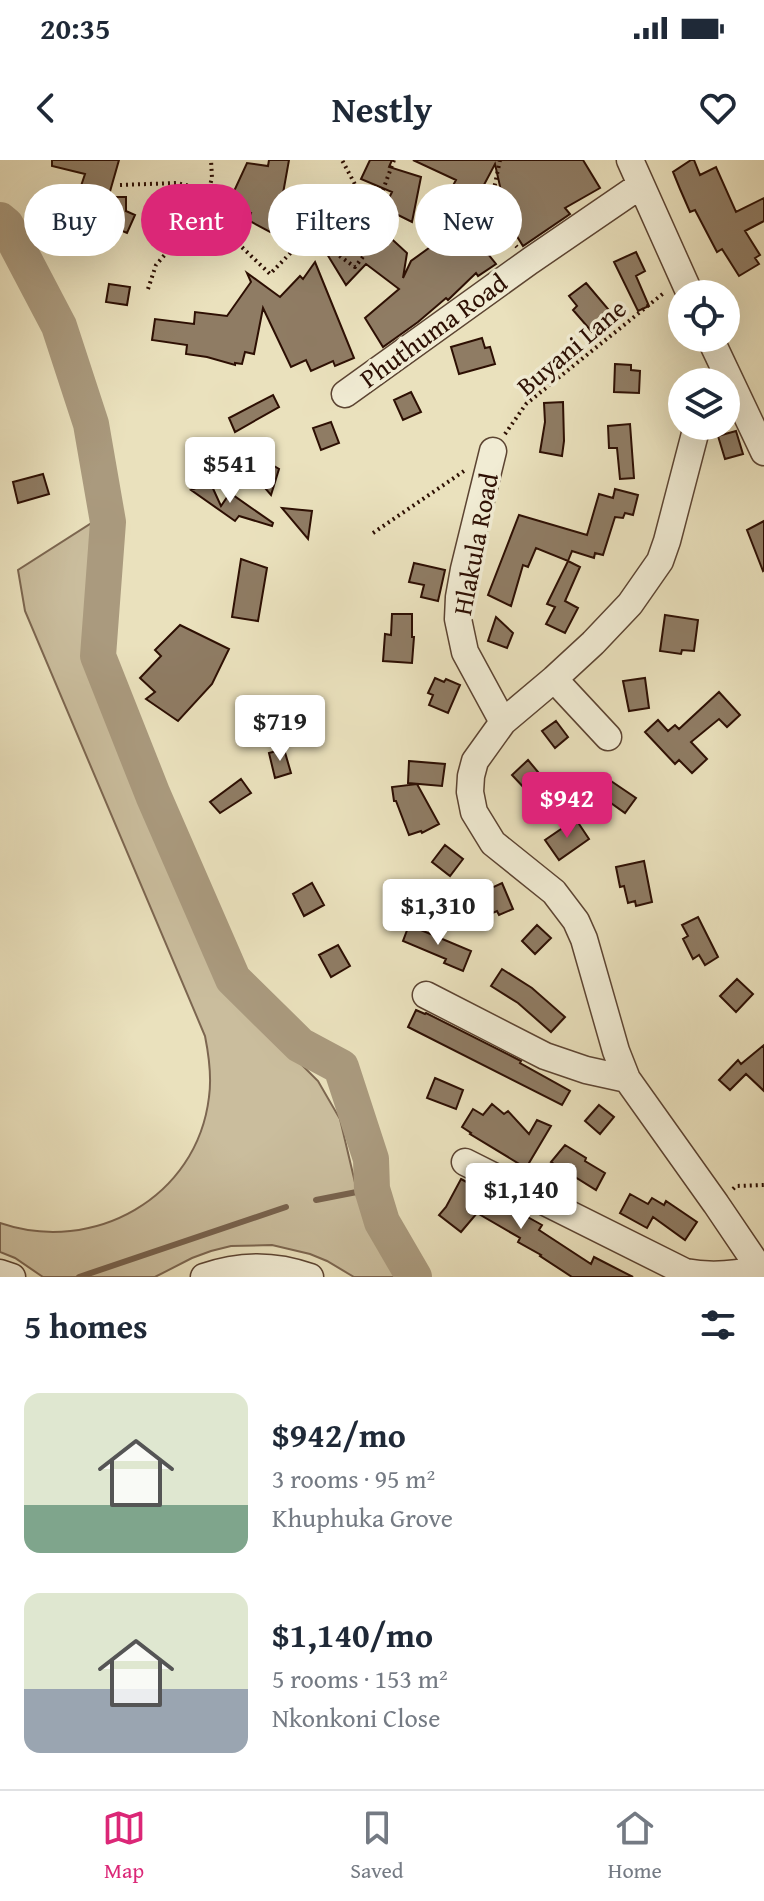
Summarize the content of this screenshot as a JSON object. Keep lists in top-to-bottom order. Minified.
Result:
{"streets":{"street":["Phuthuma Road","Hlakula Road"],"path":["Buyani Lane"]},"crossings":[["Buyani Lane","Hlakula Road"]],"page":{"status":"20:35","header":"Nestly","chip":["Buy","Rent","Filters","New"],"price":["$541","$719","$942","$1,310","$1,140"],"heading":"5 homes","list":[{"name":"$942/mo","note":"3 rooms · 95 m² · Khuphuka Grove"},{"name":"$1,140/mo","note":"5 rooms · 153 m² · Nkonkoni Close"}],"tabs":["Map","Saved","Home"]}}
